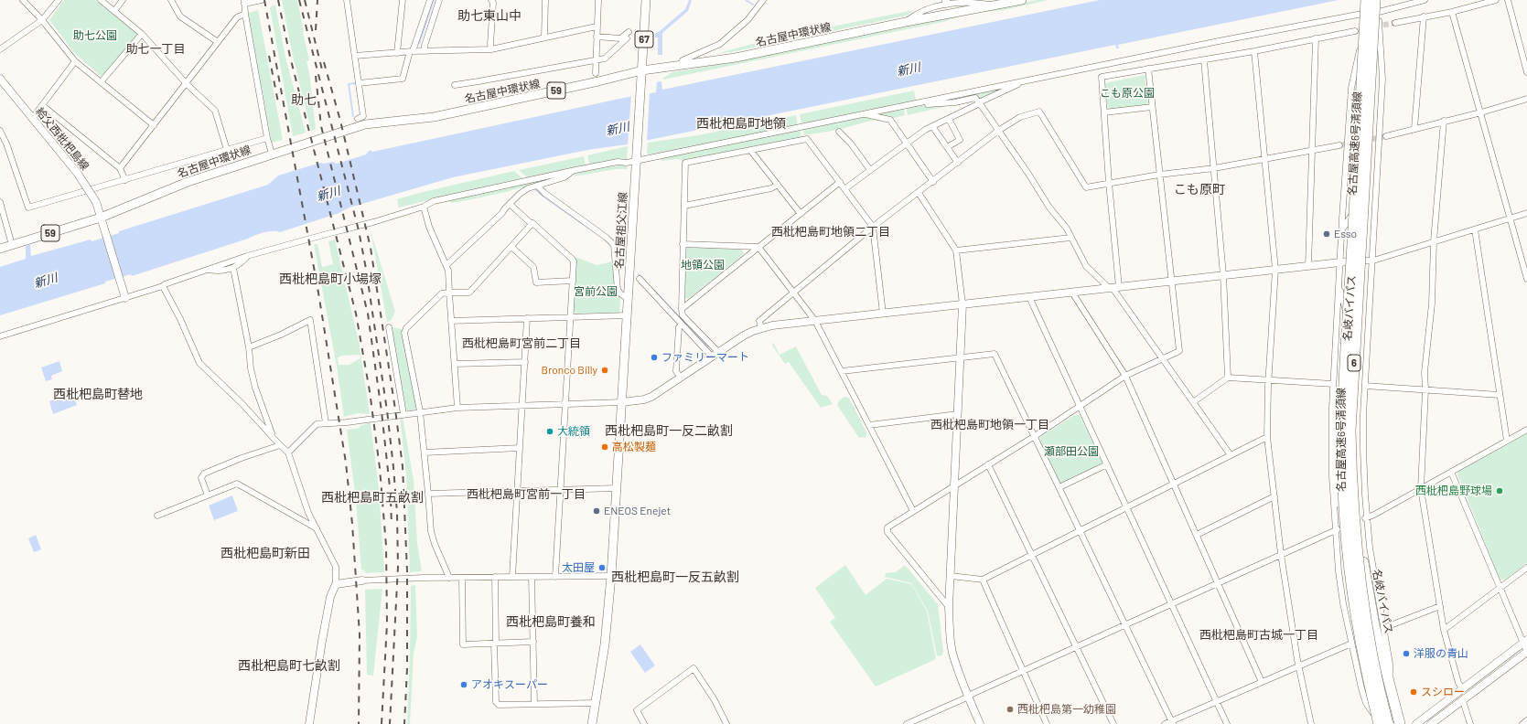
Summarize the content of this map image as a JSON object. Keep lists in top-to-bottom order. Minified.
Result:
{"streets":{"highway":["名古屋高速6号清須線","名岐バイパス","6"],"main road":["名古屋中環状線","67","59","名古屋祖父江線"],"street":["給父西枇杷島線"]},"crossings":[["名古屋中環状線","給父西枇杷島線"],["名古屋中環状線","名古屋祖父江線"],["名古屋高速6号清須線","名岐バイパス"]],"districts":["助七東山中","助七一丁目","助七","西枇杷島町地領","こも原町","西枇杷島町地領二丁目","西枇杷島町小場塚","西枇杷島町宮前二丁目","西枇杷島町替地","西枇杷島町地領一丁目","西枇杷島町一反二畝割","西枇杷島町宮前一丁目","西枇杷島町五畝割","西枇杷島町新田","西枇杷島町一反五畝割","西枇杷島町養和","西枇杷島町古城一丁目","西枇杷島町七畝割"],"water":["新川"],"parks":["助七公園","こも原公園","地領公園","宮前公園","瀬部田公園"],"places":["Esso","ファミリーマート","Bronco Billy","大統領","高松製麺","西枇杷島野球場","ENEOS Enejet","太田屋","洋服の青山","アオキスーパー","スシロー","西枇杷島第一幼稚園"]}
